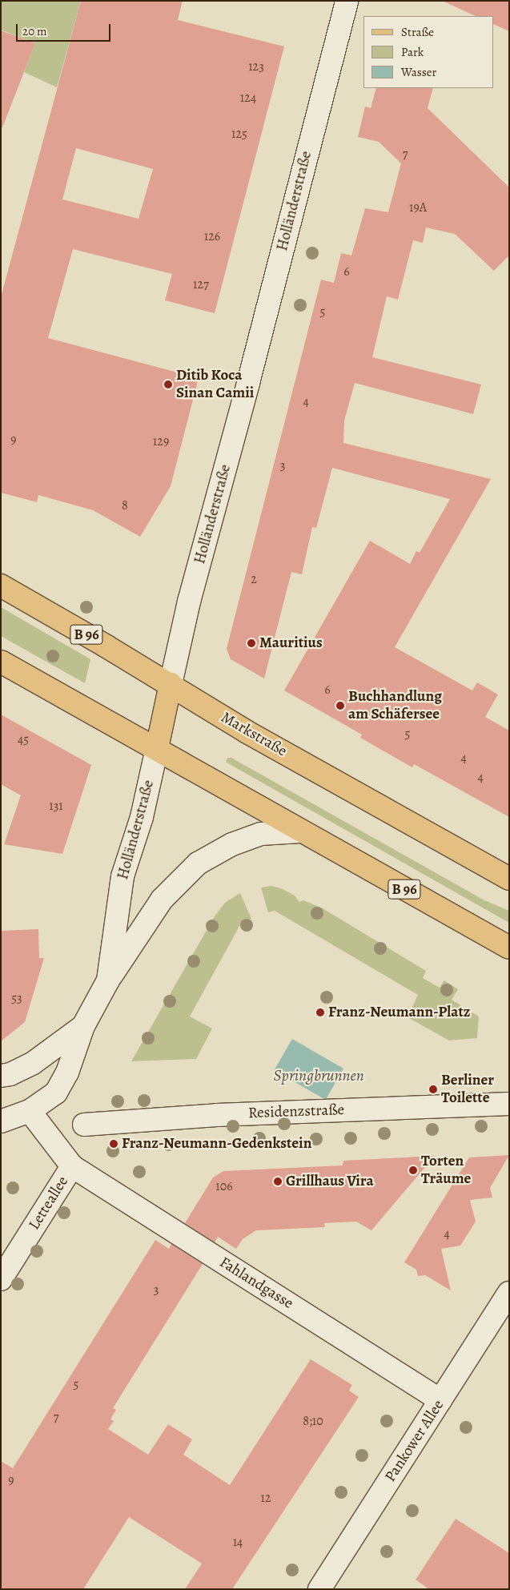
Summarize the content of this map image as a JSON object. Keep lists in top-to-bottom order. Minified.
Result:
{"streets":{"main road":["Holländerstraße","B 96","Markstraße"],"street":["Residenzstraße","Letteallee","Fahlandgasse","Pankower Allee"]},"crossings":[["Holländerstraße","B 96"],["Holländerstraße","Markstraße"],["Letteallee","Fahlandgasse"],["Fahlandgasse","Pankower Allee"]],"water":["Springbrunnen"],"places":["Ditib Koca Sinan Camii","Mauritius","Buchhandlung am Schäfersee","Franz-Neumann-Platz","Berliner Toilette","Franz-Neumann-Gedenkstein","Torten Träume","Grillhaus Vira"],"house_numbers":["123","124","125","7","19A","126","6","127","5","4","9","129","3","8","2","6","5","45","4","4","131","53","106","4","3","5","7","8;10","9","12","14"],"legend":["Straße","Park","Wasser"],"scale_bar":"20 m"}
